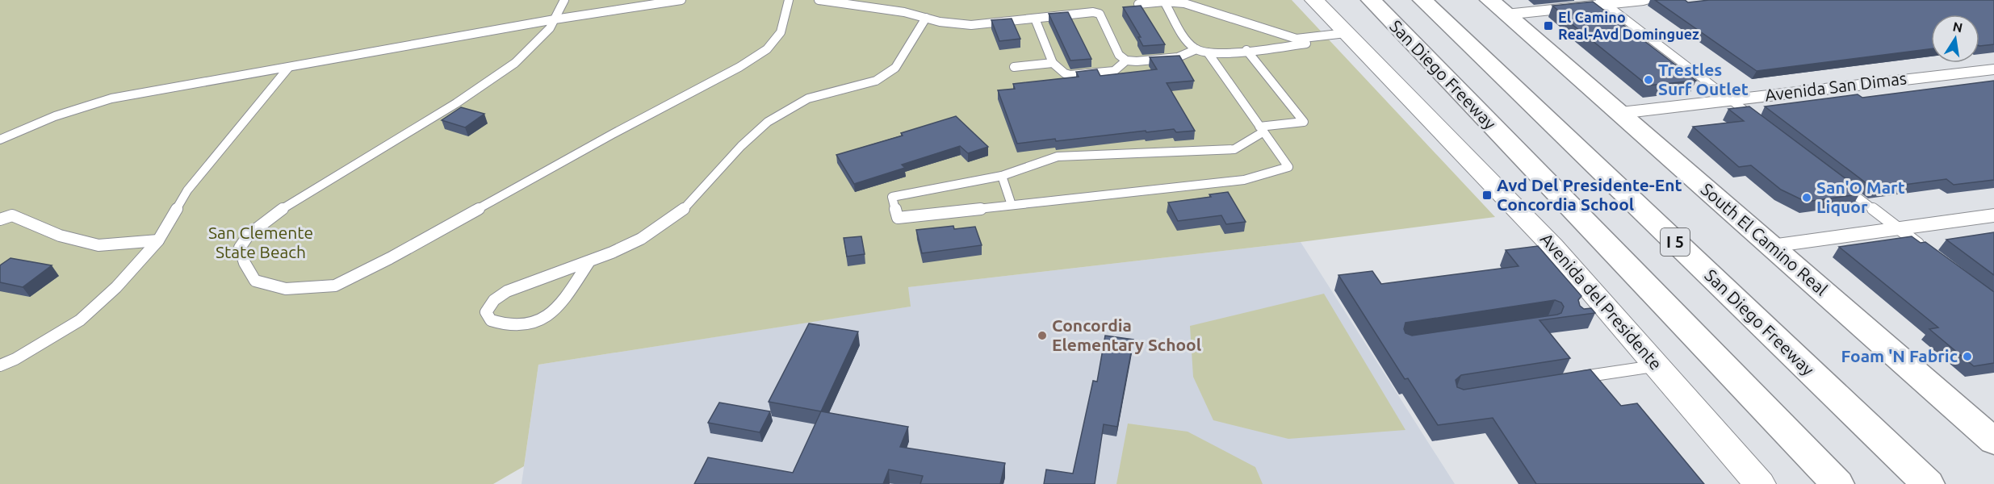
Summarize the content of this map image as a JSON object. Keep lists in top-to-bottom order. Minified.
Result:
{"streets":{"main road":["San Diego Freeway","South El Camino Real","I 5"],"street":["Avenida San Dimas","Avenida del Presidente"]},"crossings":[["Avenida San Dimas","South El Camino Real"]],"parks":["San Clemente State Beach"],"places":{"transit":["El Camino Real-Avd Dominguez","Avd Del Presidente-Ent Concordia School"],"other":["Trestles Surf Outlet","San'O Mart Liquor","Concordia Elementary School","Foam 'N Fabric"]},"north":"top"}
